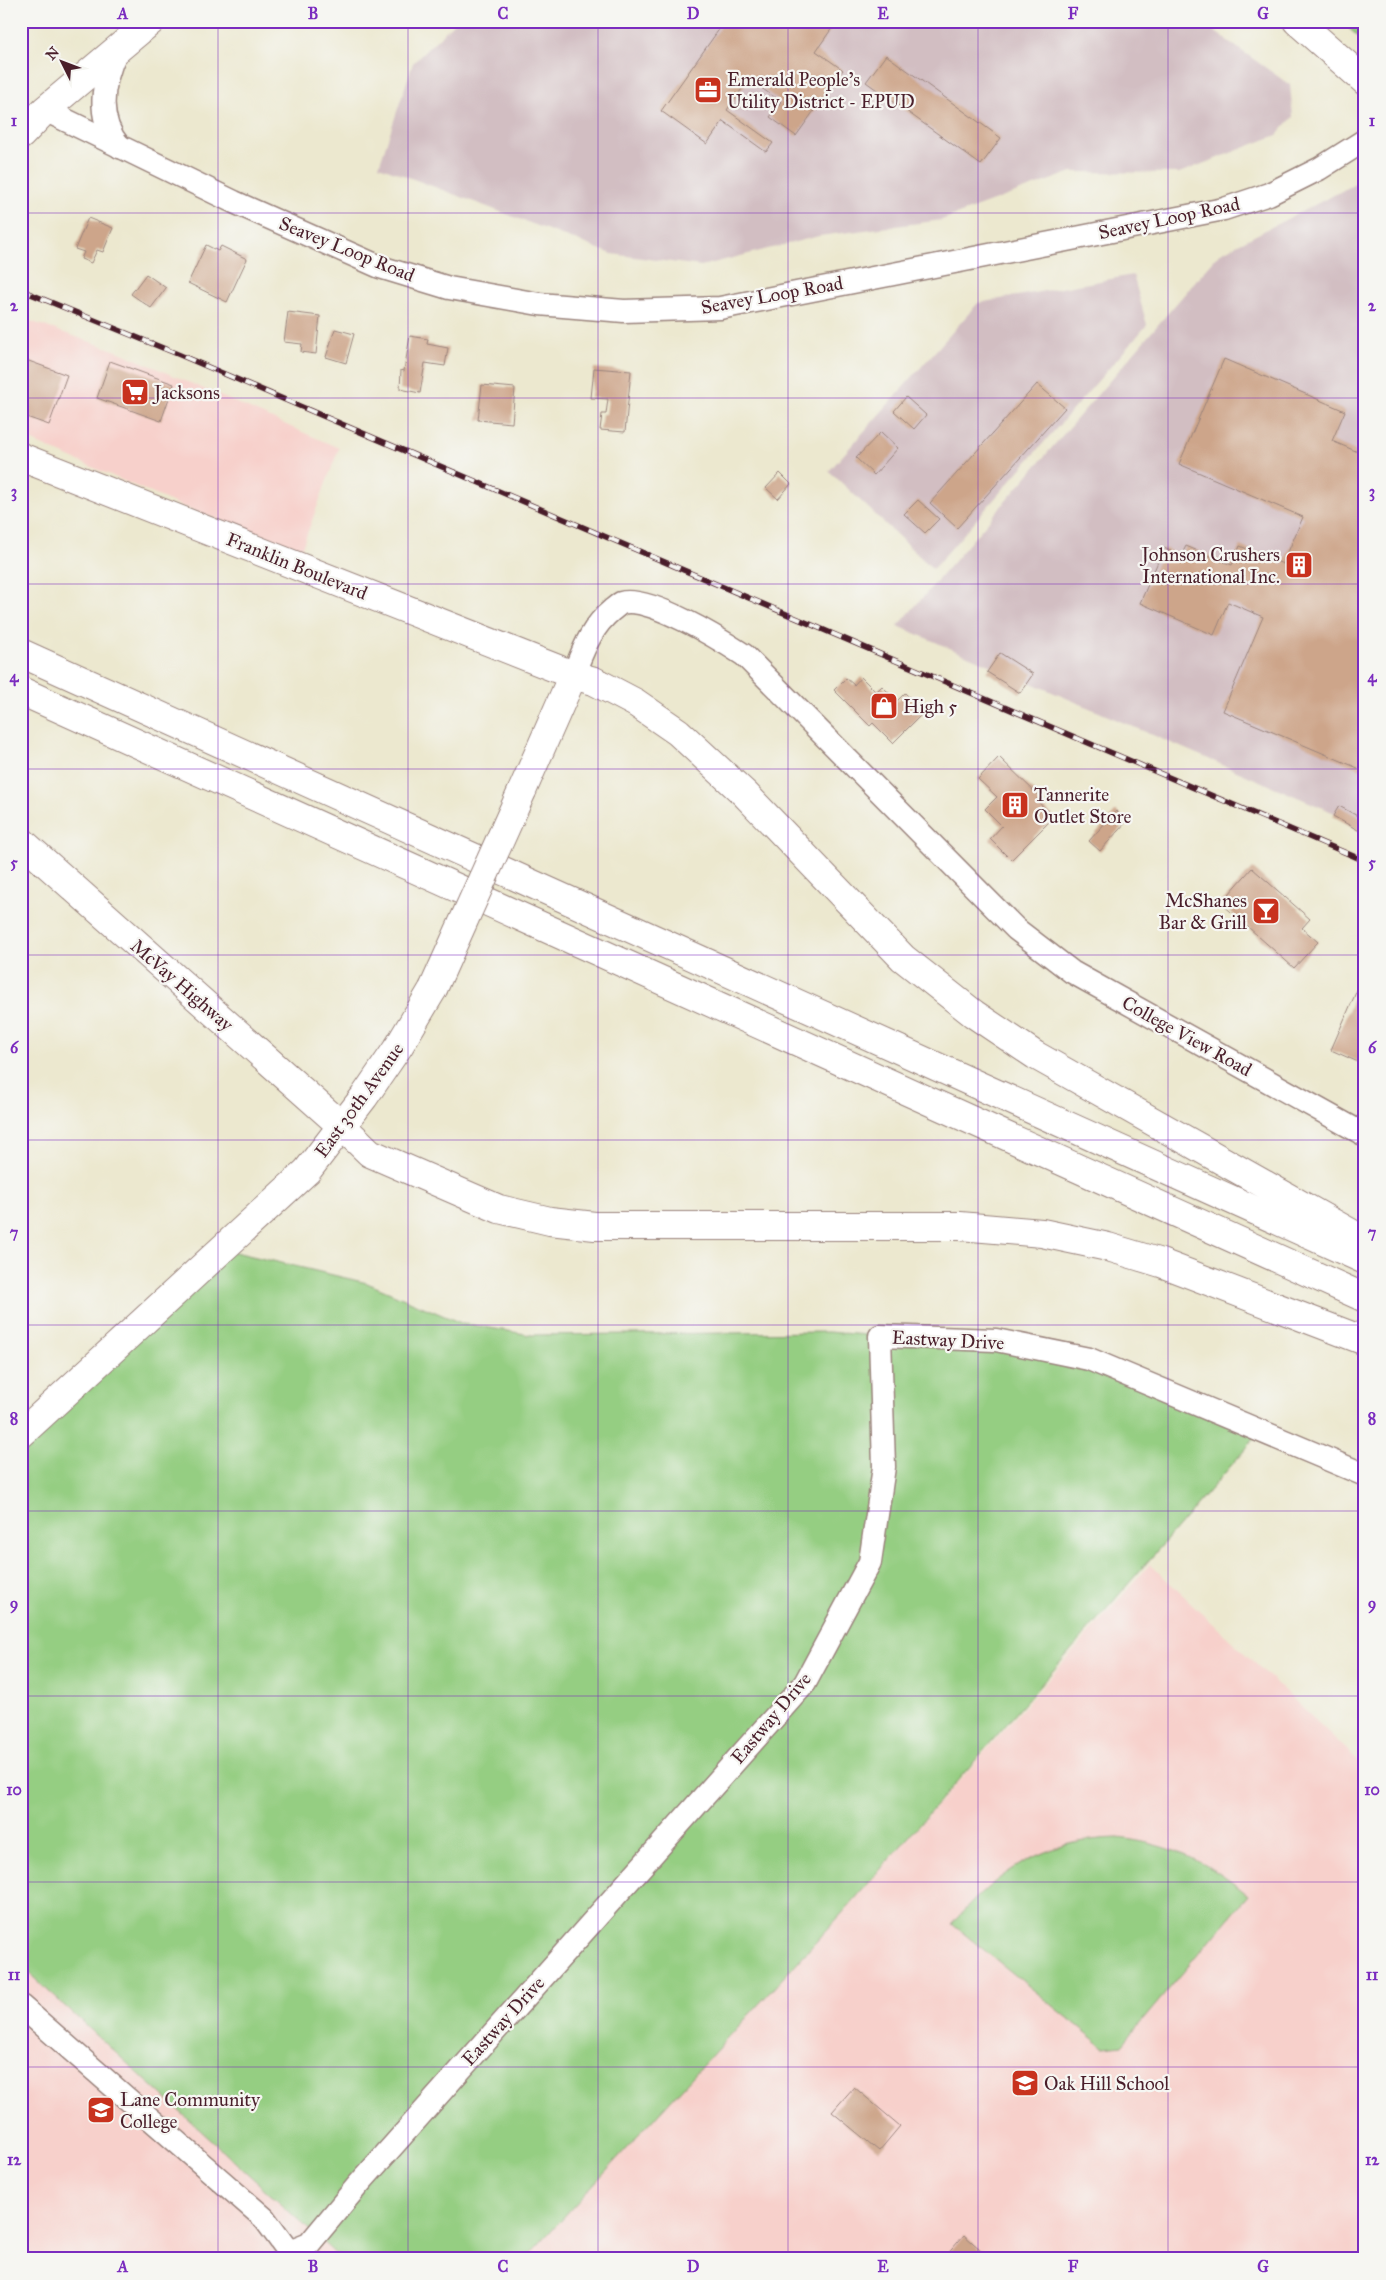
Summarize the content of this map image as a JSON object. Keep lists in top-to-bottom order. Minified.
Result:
{"streets":{"main road":["Franklin Boulevard","McVay Highway","East 30th Avenue"],"street":["Seavey Loop Road","College View Road","Eastway Drive"]},"crossings":[["Franklin Boulevard","College View Road"],["Franklin Boulevard","East 30th Avenue"],["McVay Highway","East 30th Avenue"],["College View Road","East 30th Avenue"]],"places":{"office":["Emerald People's Utility District - EPUD"],"supermarket":["Jacksons"],"building":["Johnson Crushers International Inc.","Tannerite Outlet Store"],"shop":["High 5"],"bar":["McShanes Bar & Grill"],"school or university":["Oak Hill School","Lane Community College"]},"north":"top left","grid":{"columns":["A","B","C","D","E","F","G"],"rows":["1","2","3","4","5","6","7","8","9","10","11","12"]}}
